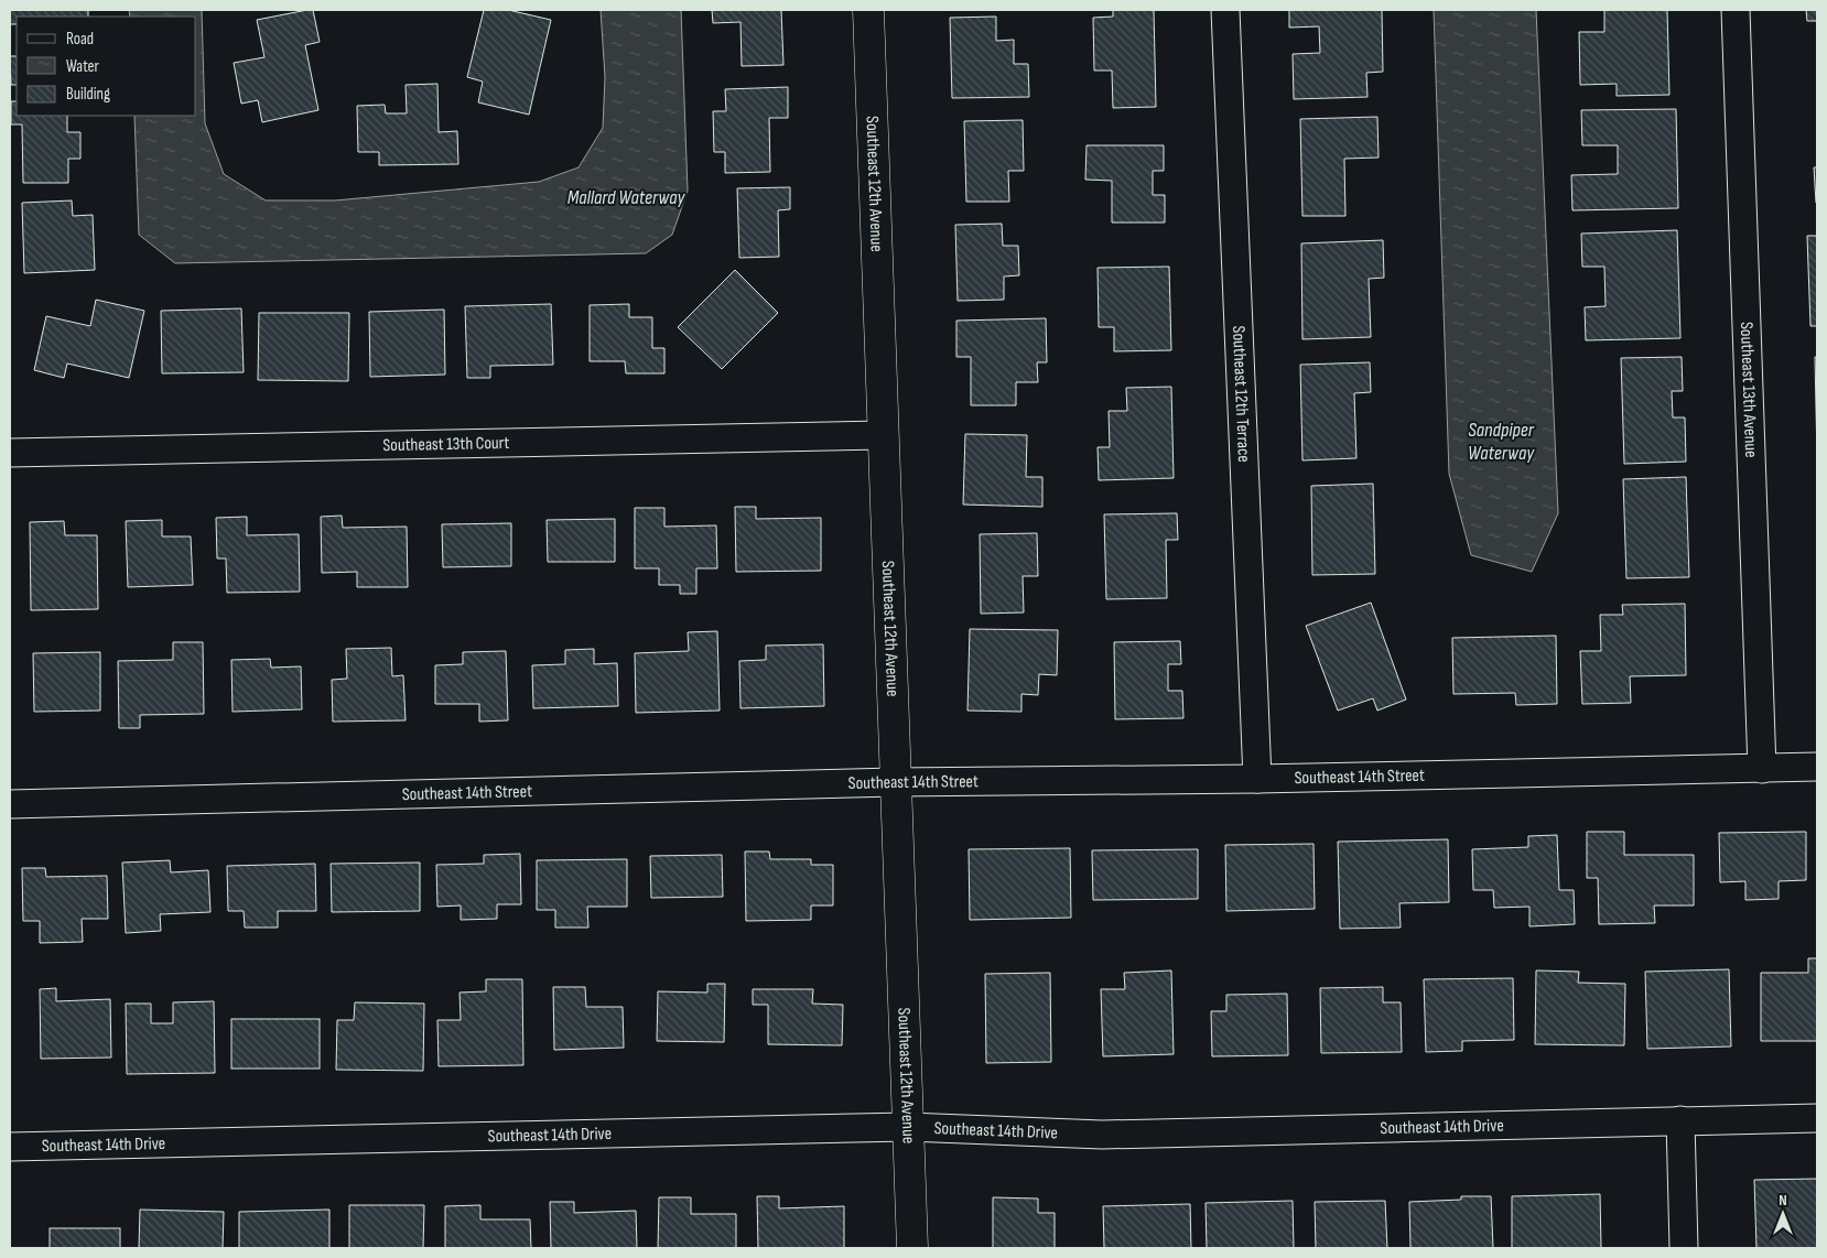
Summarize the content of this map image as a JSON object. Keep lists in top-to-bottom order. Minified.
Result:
{"streets":{"street":["Southeast 12th Avenue","Southeast 13th Avenue","Southeast 12th Terrace","Southeast 13th Court","Southeast 14th Street","Southeast 14th Drive"]},"crossings":[["Southeast 12th Avenue","Southeast 13th Court"],["Southeast 12th Avenue","Southeast 14th Street"],["Southeast 12th Avenue","Southeast 14th Drive"],["Southeast 13th Avenue","Southeast 14th Street"],["Southeast 12th Terrace","Southeast 14th Street"]],"water":["Mallard Waterway","Sandpiper Waterway"],"legend":["Road","Water","Building"],"north":"top"}
